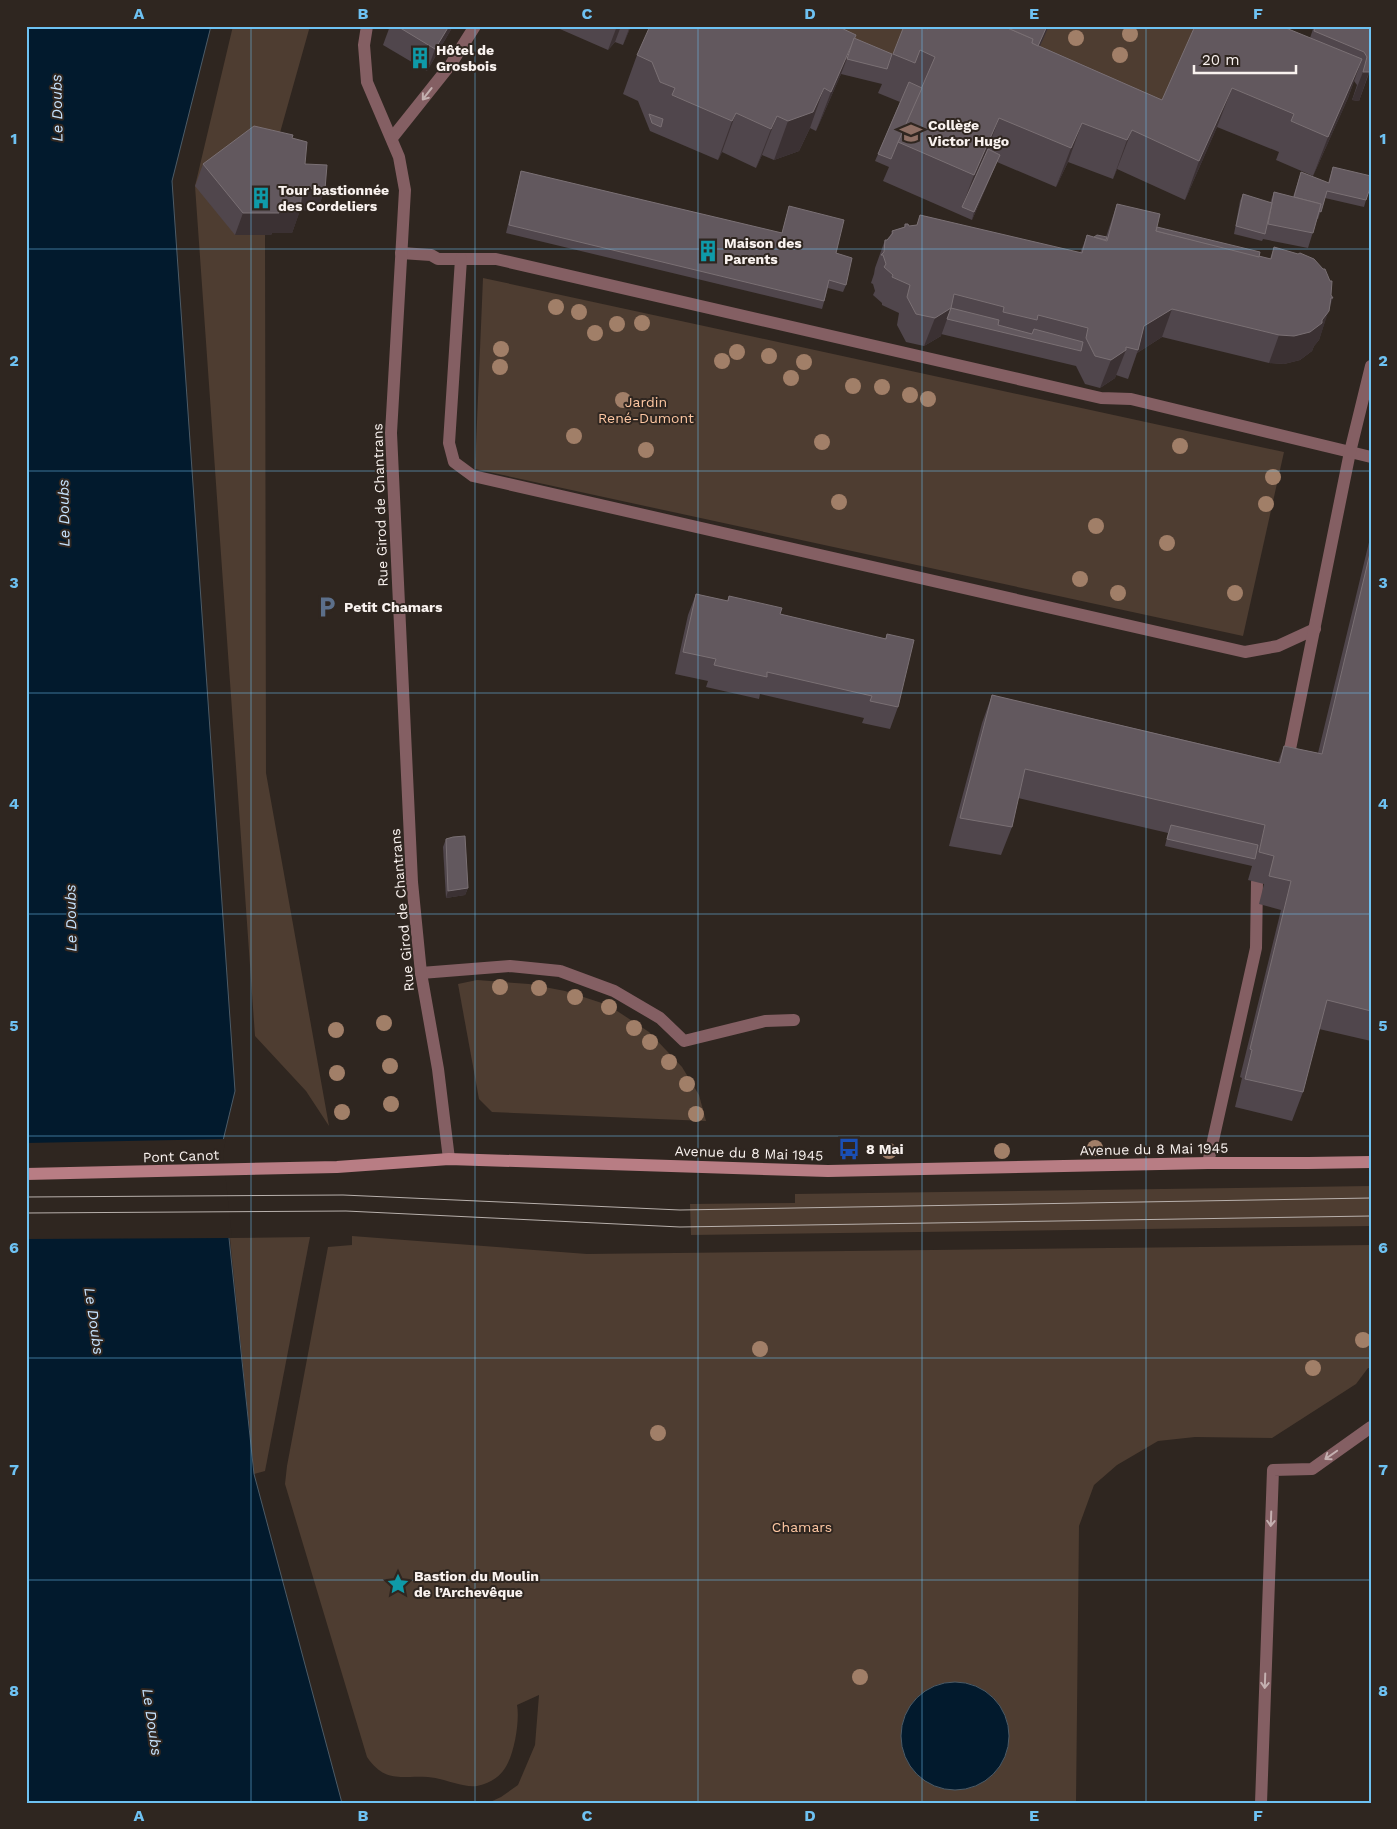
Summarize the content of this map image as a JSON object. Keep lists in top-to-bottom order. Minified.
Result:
{"streets":{"main road":["Avenue du 8 Mai 1945","Pont Canot"],"street":["Rue Girod de Chantrans"]},"crossings":[["Rue Girod de Chantrans","Avenue du 8 Mai 1945"],["Avenue du 8 Mai 1945","Pont Canot"]],"water":["Le Doubs"],"parks":["Jardin René-Dumont","Chamars"],"places":{"building":["Hôtel de Grosbois","Tour bastionnée des Cordeliers","Maison des Parents"],"school or university":["Collège Victor Hugo"],"parking":["Petit Chamars"],"bus stop":["8 Mai"],"place":["Bastion du Moulin de l’Archevêque"]},"scale_bar":"20 m","grid":{"columns":["A","B","C","D","E","F"],"rows":["1","2","3","4","5","6","7","8"]}}
